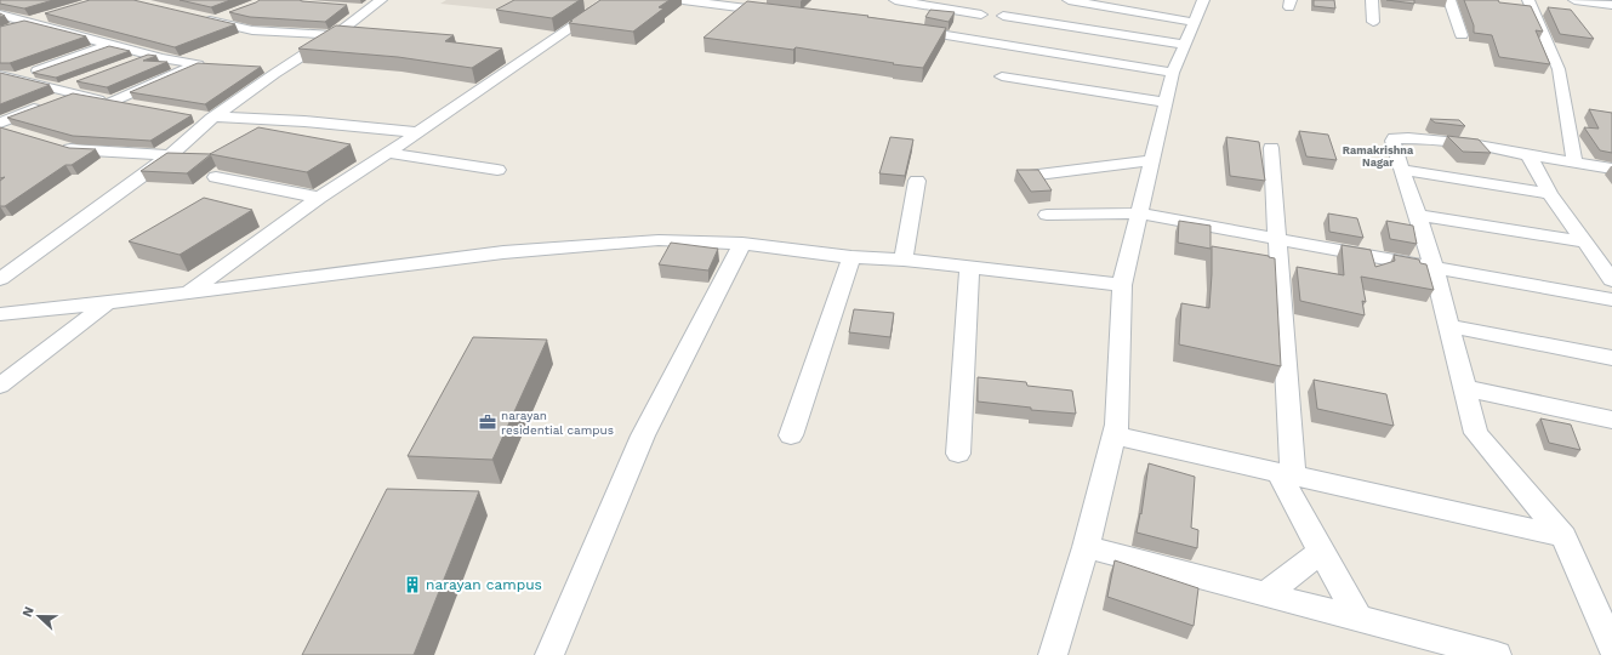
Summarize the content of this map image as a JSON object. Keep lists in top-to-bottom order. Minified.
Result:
{"districts":["Ramakrishna Nagar"],"places":{"office":["narayan residential campus"],"building":["narayan campus"]},"north":"left"}
